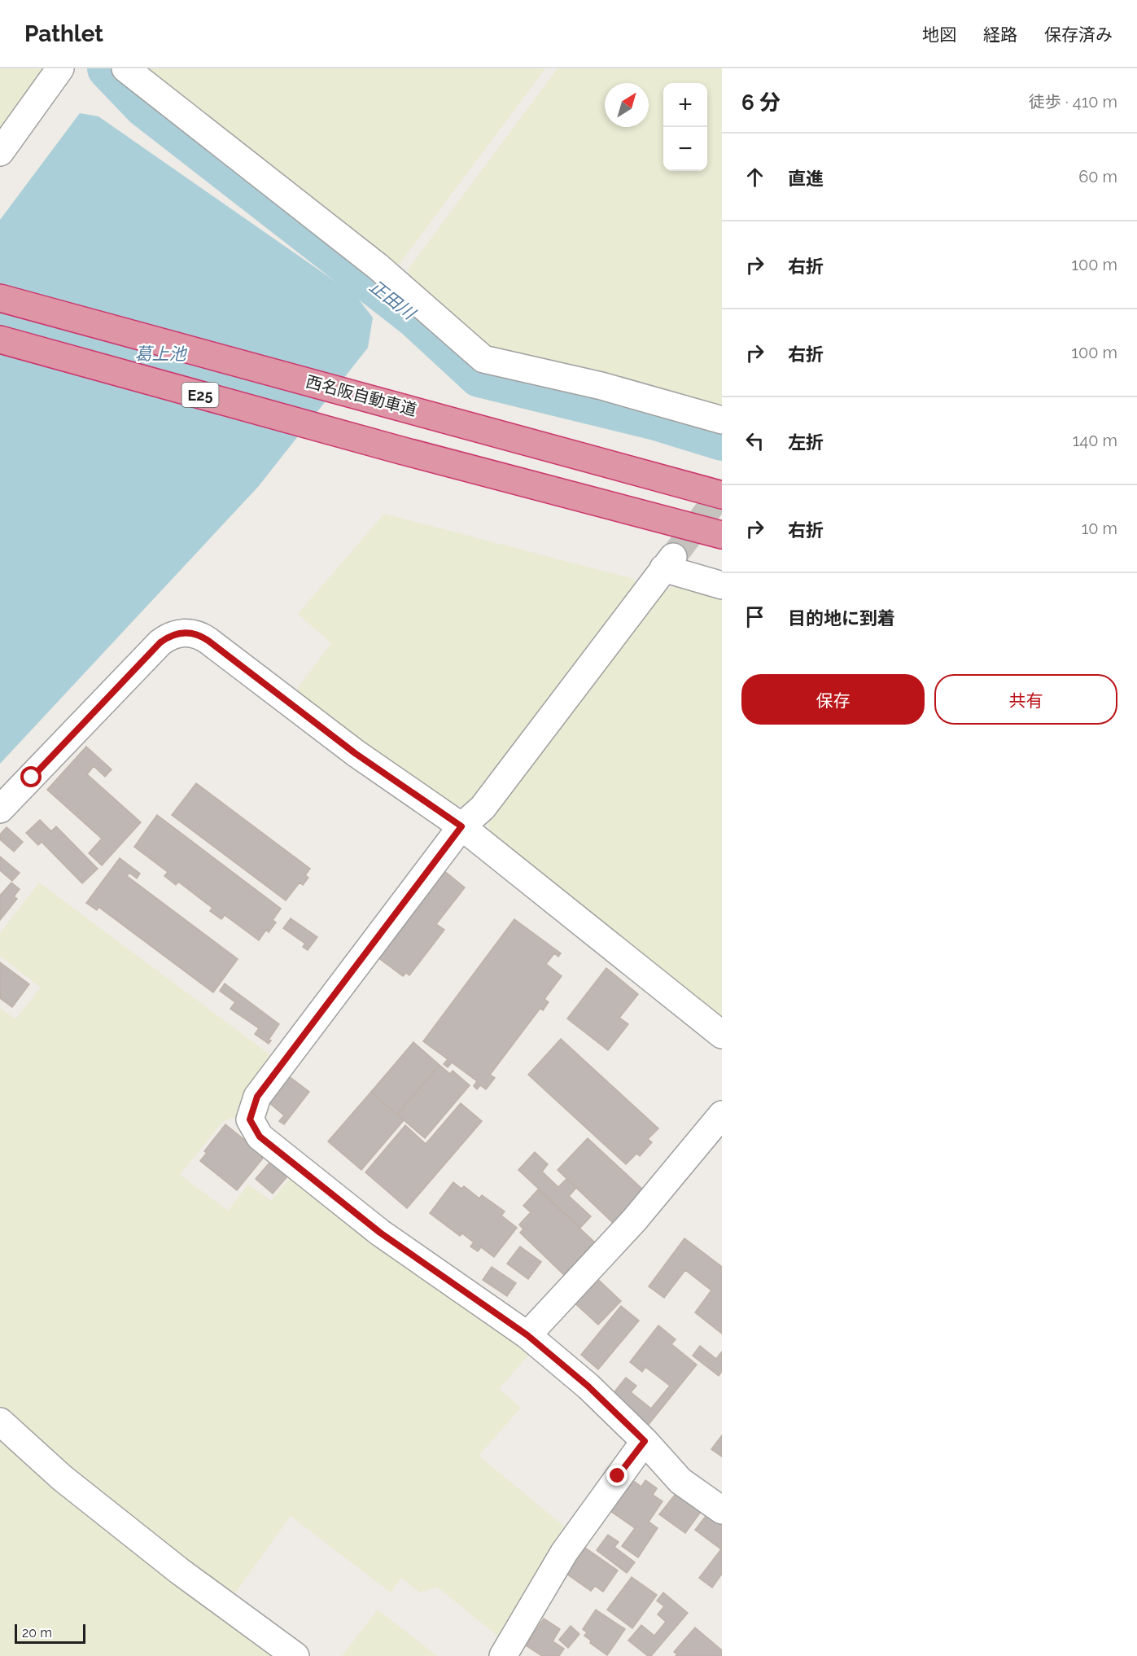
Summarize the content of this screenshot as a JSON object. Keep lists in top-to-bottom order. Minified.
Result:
{"streets":{"highway":["E25","西名阪自動車道"]},"water":["正田川","葛上池"],"scale_bar":"20 m","north":"top right","page":{"header":"Pathlet","nav":["地図","経路","保存済み"],"heading":["6 分","徒歩 · 410 m"],"map_buttons":["+","−"],"list":[["直進","60 m"],["右折","100 m"],["右折","100 m"],["左折","140 m"],["右折","10 m"],"目的地に到着"],"buttons":["保存","共有"],"scale":"20 m"}}
